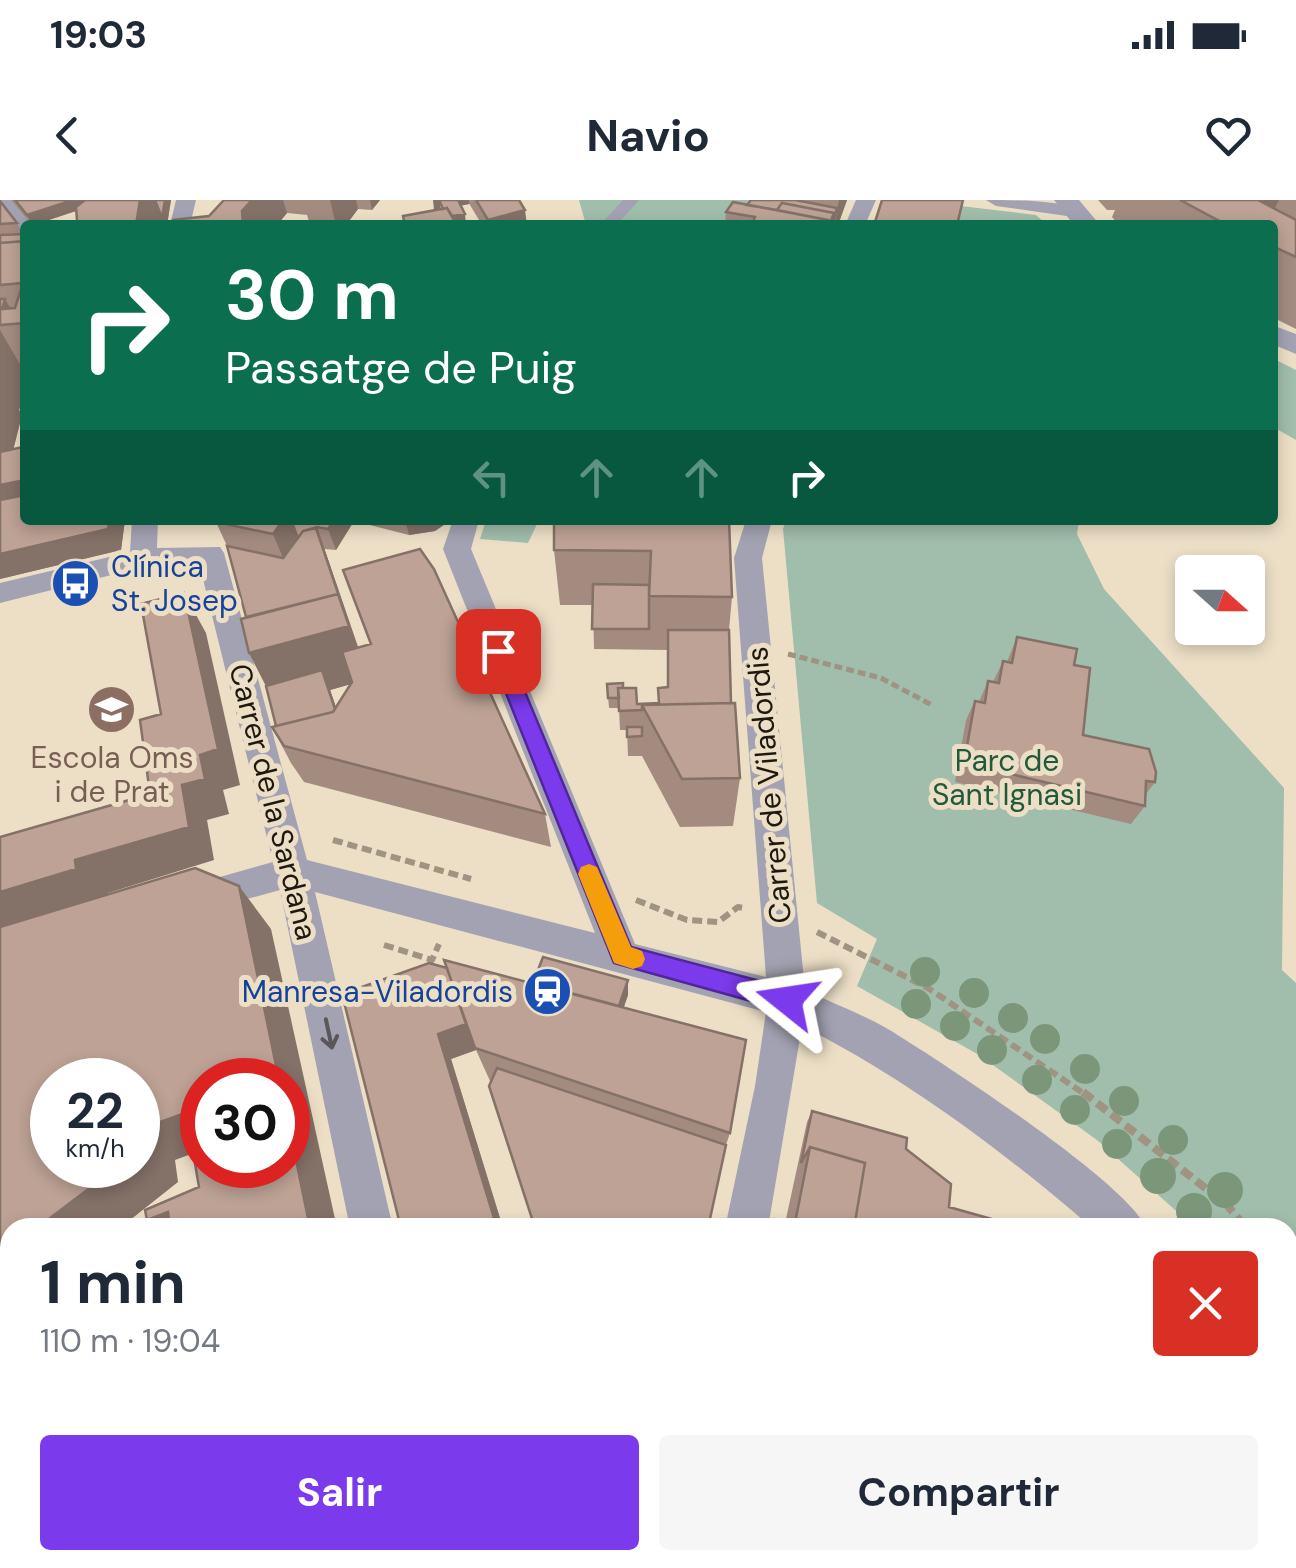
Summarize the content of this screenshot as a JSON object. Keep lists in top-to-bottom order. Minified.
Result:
{"streets":{"street":["Carrer de Viladordis","Carrer de la Sardana"]},"parks":["Parc de Sant Ignasi"],"places":{"bus stop":["Clínica St. Josep"],"school or university":["Escola Oms i de Prat"],"station":["Manresa-Viladordis"]},"north":"right","page":{"status":"19:03","header":"Navio","turn":["30 m","Passatge de Puig"],"speed":"22 km/h","limit":"30","heading":["1 min","110 m · 19:04"],"buttons":["Salir","Compartir"]}}
